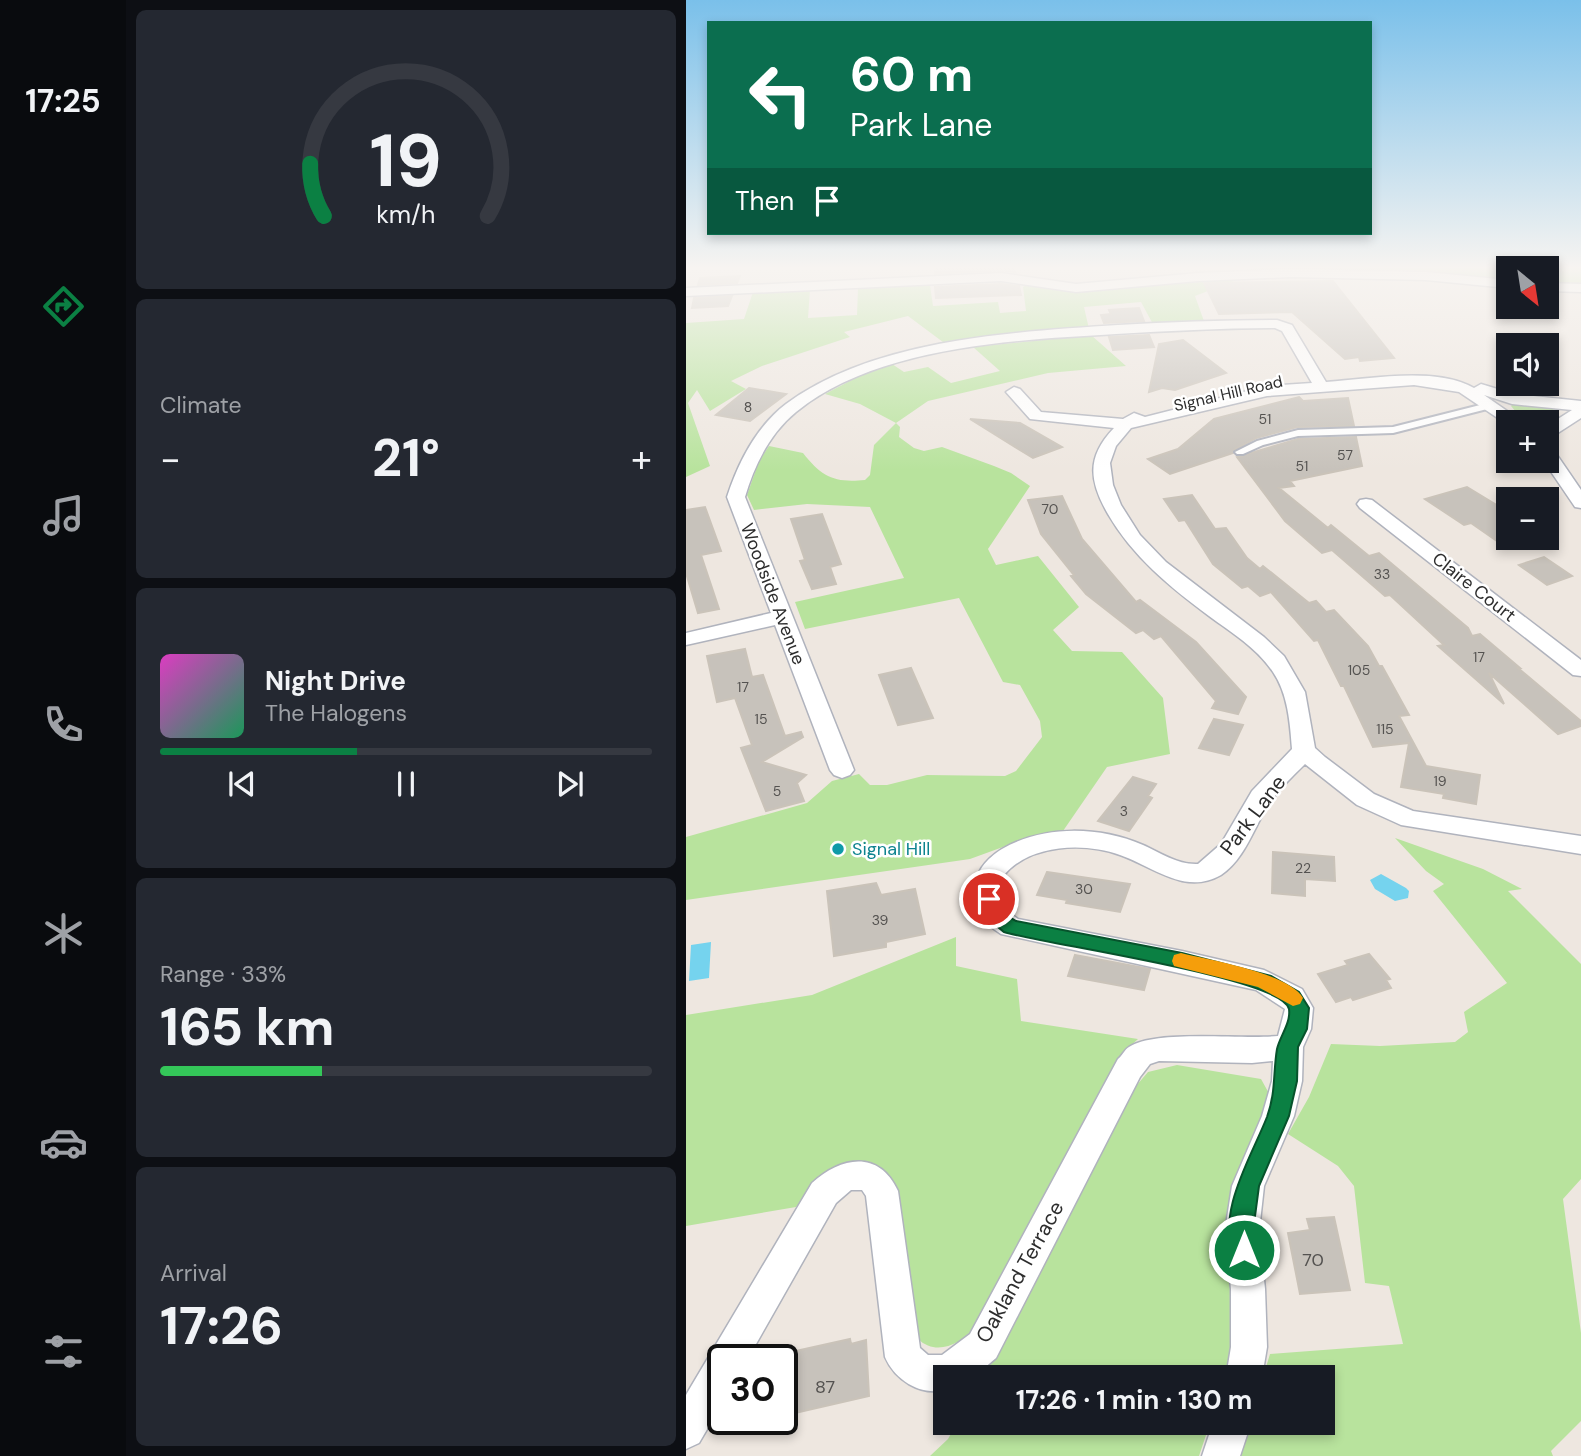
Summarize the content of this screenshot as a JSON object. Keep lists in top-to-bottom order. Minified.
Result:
{"streets":{"street":["Signal Hill Road","Claire Court","Woodside Avenue","Park Lane","Oakland Terrace"]},"crossings":[["Signal Hill Road","Woodside Avenue"],["Park Lane","Oakland Terrace"]],"places":["Signal Hill"],"house_numbers":["8","51","57","51","70","33","17","105","17","15","115","19","5","3","22","30","39","70","87"],"north":"bottom right","page":{"tabs":"17:25","turn":["60 m","Park Lane"],"then":"Then","map_buttons":["+","−"],"tile":["Climate",["Range · 33%","165 km"],["Arrival","17:26"]],"heat":["−","21°","+"],"song":["Night Drive","The Halogens"],"limit":"30","trip":"17:26 · 1 min · 130 m","gauge":["19","km/h"]}}
